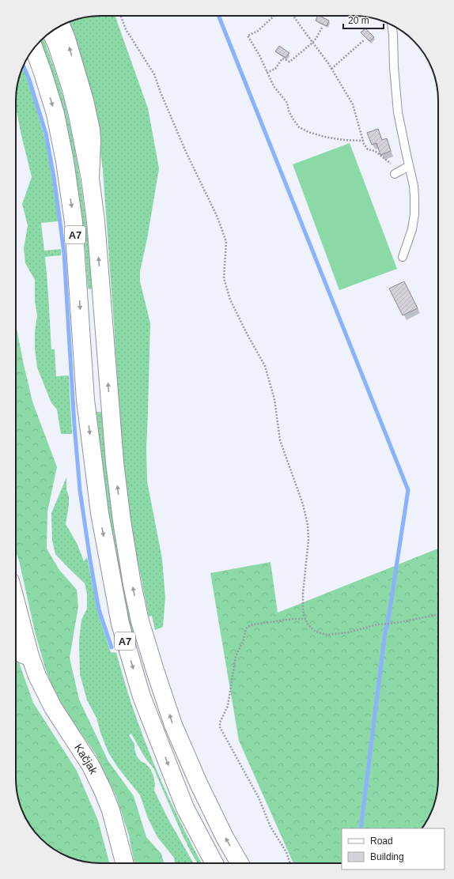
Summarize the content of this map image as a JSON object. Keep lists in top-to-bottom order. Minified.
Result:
{"streets":{"main road":["A7","Kačjak"]},"legend":["Road","Building"],"scale_bar":"20 m"}
